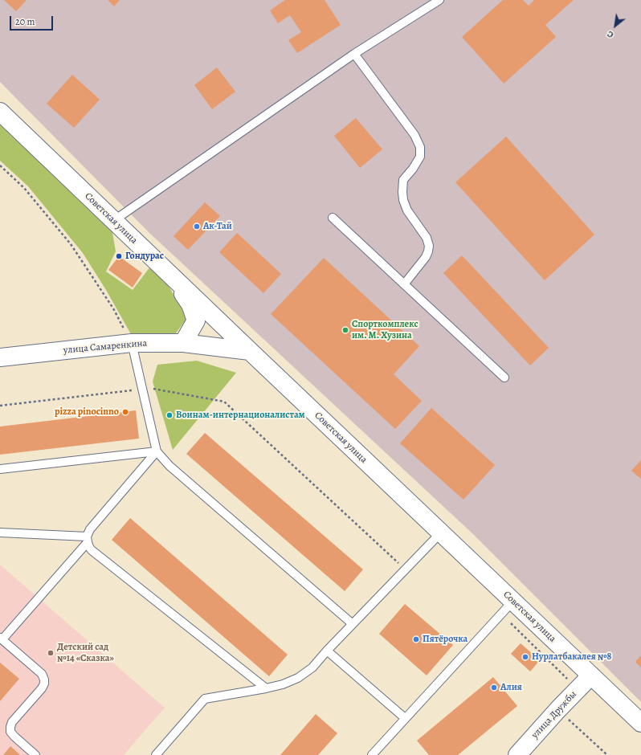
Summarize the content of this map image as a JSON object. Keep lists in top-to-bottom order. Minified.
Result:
{"streets":{"main road":["Советская улица","улица Самаренкина","улица Дружбы"]},"crossings":[["Советская улица","улица Самаренкина"],["Советская улица","улица Дружбы"]],"places":["Ак-Тай","Гондурас","Спорткомплекс им. М. Хузина","pizza pinocinno","Воинам-интернационалистам","Пятёрочка","Детский сад №14 «Сказка»","Нурлатбакалея №8","Алия"],"scale_bar":"20 m","north":"bottom left"}
